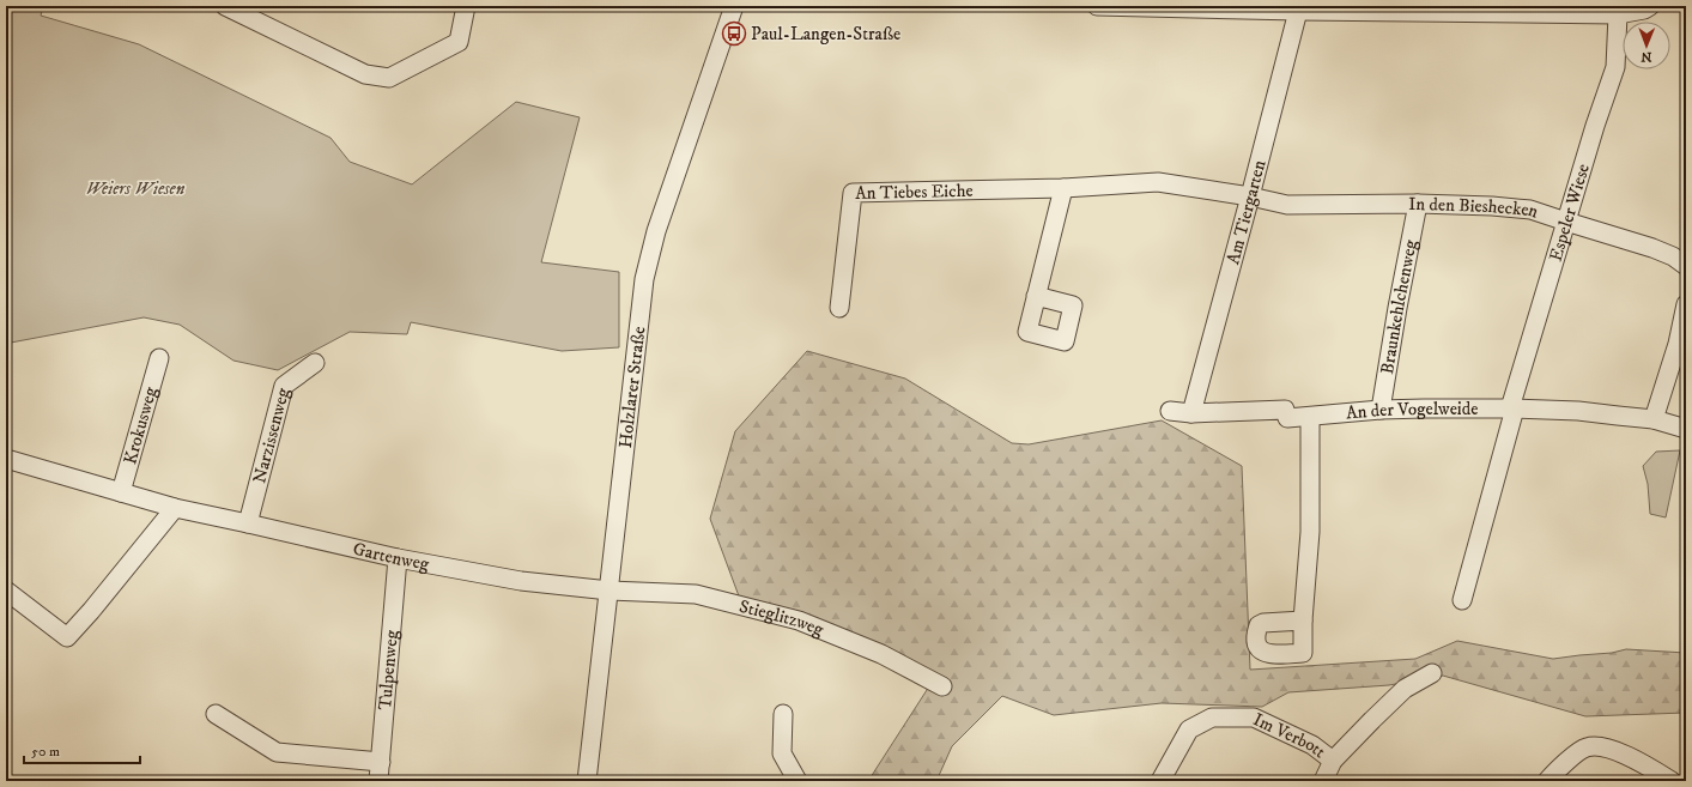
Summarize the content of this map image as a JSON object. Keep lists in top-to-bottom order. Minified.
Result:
{"streets":{"street":["An Tiebes Eiche","In den Bieshecken","Am Tiergarten","Espeler Wiese","Braunkehlchenweg","Holzlarer Straße","An der Vogelweide","Krokusweg","Narzissenweg","Gartenweg","Stieglitzweg","Tulpenweg","Im Verbott"]},"crossings":[["An Tiebes Eiche","In den Bieshecken"],["An Tiebes Eiche","Am Tiergarten"],["In den Bieshecken","Am Tiergarten"],["In den Bieshecken","Espeler Wiese"],["In den Bieshecken","Braunkehlchenweg"],["Am Tiergarten","An der Vogelweide"],["Espeler Wiese","An der Vogelweide"],["Braunkehlchenweg","An der Vogelweide"],["Holzlarer Straße","Gartenweg"],["Holzlarer Straße","Stieglitzweg"],["Krokusweg","Gartenweg"],["Narzissenweg","Gartenweg"],["Gartenweg","Stieglitzweg"],["Gartenweg","Tulpenweg"]],"parks":["Weiers Wiesen"],"places":{"bus stop":["Paul-Langen-Straße"]},"scale_bar":"50 m","north":"bottom"}
